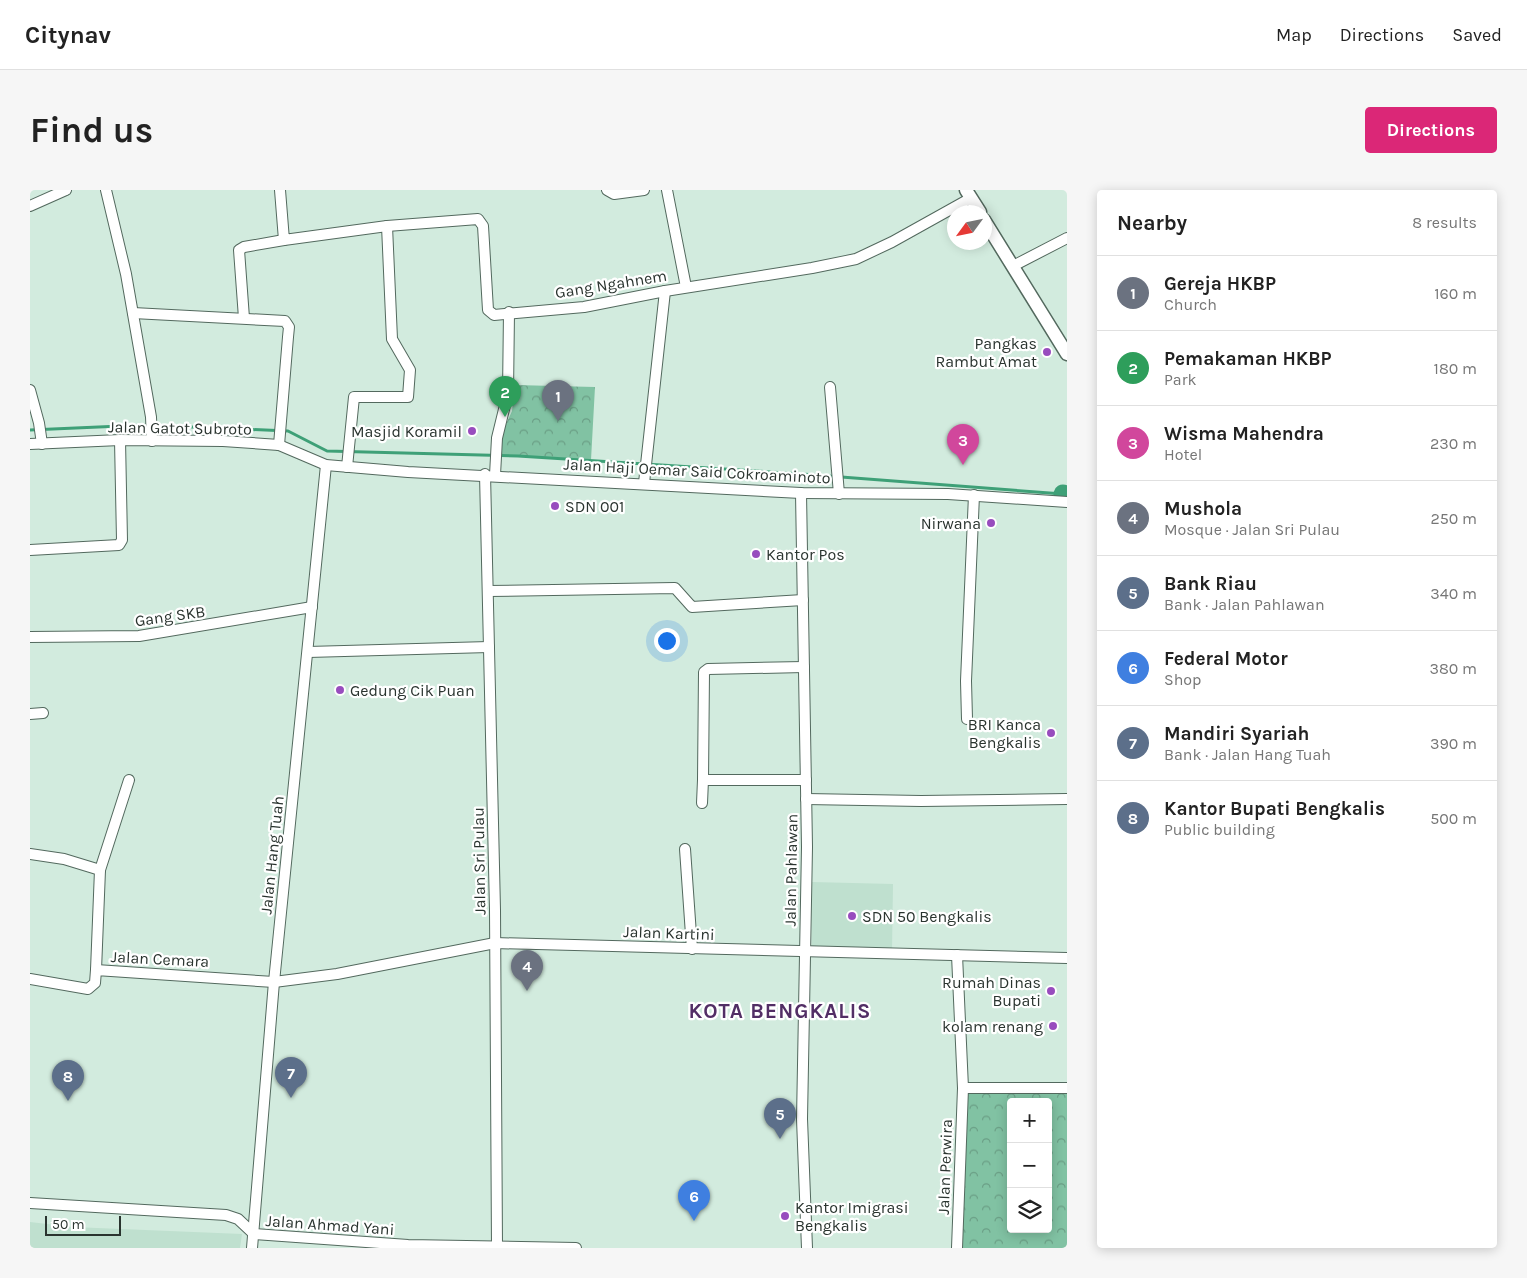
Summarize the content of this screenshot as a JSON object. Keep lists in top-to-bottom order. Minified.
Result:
{"streets":{"street":["Gang Ngahnem","Jalan Gatot Subroto","Jalan Haji Oemar Said Cokroaminoto","Gang SKB","Jalan Hang Tuah","Jalan Sri Pulau","Jalan Pahlawan","Jalan Kartini","Jalan Cemara","Jalan Perwira","Jalan Ahmad Yani"]},"crossings":[["Gang Ngahnem","Jalan Sri Pulau"],["Jalan Gatot Subroto","Jalan Haji Oemar Said Cokroaminoto"],["Jalan Gatot Subroto","Jalan Hang Tuah"],["Jalan Haji Oemar Said Cokroaminoto","Jalan Hang Tuah"],["Jalan Haji Oemar Said Cokroaminoto","Jalan Sri Pulau"],["Jalan Haji Oemar Said Cokroaminoto","Jalan Pahlawan"],["Gang SKB","Jalan Hang Tuah"],["Jalan Hang Tuah","Jalan Kartini"],["Jalan Hang Tuah","Jalan Cemara"],["Jalan Hang Tuah","Jalan Ahmad Yani"],["Jalan Sri Pulau","Jalan Kartini"],["Jalan Sri Pulau","Jalan Ahmad Yani"],["Jalan Pahlawan","Jalan Kartini"],["Jalan Kartini","Jalan Cemara"],["Jalan Kartini","Jalan Perwira"]],"districts":["KOTA BENGKALIS"],"places":["Pangkas Rambut Amat","Masjid Koramil","SDN 001","Nirwana","Kantor Pos","Gedung Cik Puan","BRI Kanca Bengkalis","SDN 50 Bengkalis","Rumah Dinas Bupati","kolam renang","Kantor Imigrasi Bengkalis"],"scale_bar":"50 m","north":"bottom left","page":{"header":"Citynav","nav":["Map","Directions","Saved"],"buttons":"Directions","title":"Find us","heading":["Nearby","8 results"],"list":[{"mark":"1","name":"Gereja HKBP","note":"Church","value":"160 m"},{"mark":"2","name":"Pemakaman HKBP","note":"Park","value":"180 m"},{"mark":"3","name":"Wisma Mahendra","note":"Hotel","value":"230 m"},{"mark":"4","name":"Mushola","note":"Mosque · Jalan Sri Pulau","value":"250 m"},{"mark":"5","name":"Bank Riau","note":"Bank · Jalan Pahlawan","value":"340 m"},{"mark":"6","name":"Federal Motor","note":"Shop","value":"380 m"},{"mark":"7","name":"Mandiri Syariah","note":"Bank · Jalan Hang Tuah","value":"390 m"},{"mark":"8","name":"Kantor Bupati Bengkalis","note":"Public building","value":"500 m"}],"pins":["2","1","3","4","7","8","5","6"],"map_buttons":["+","−"],"scale":"50 m"}}
